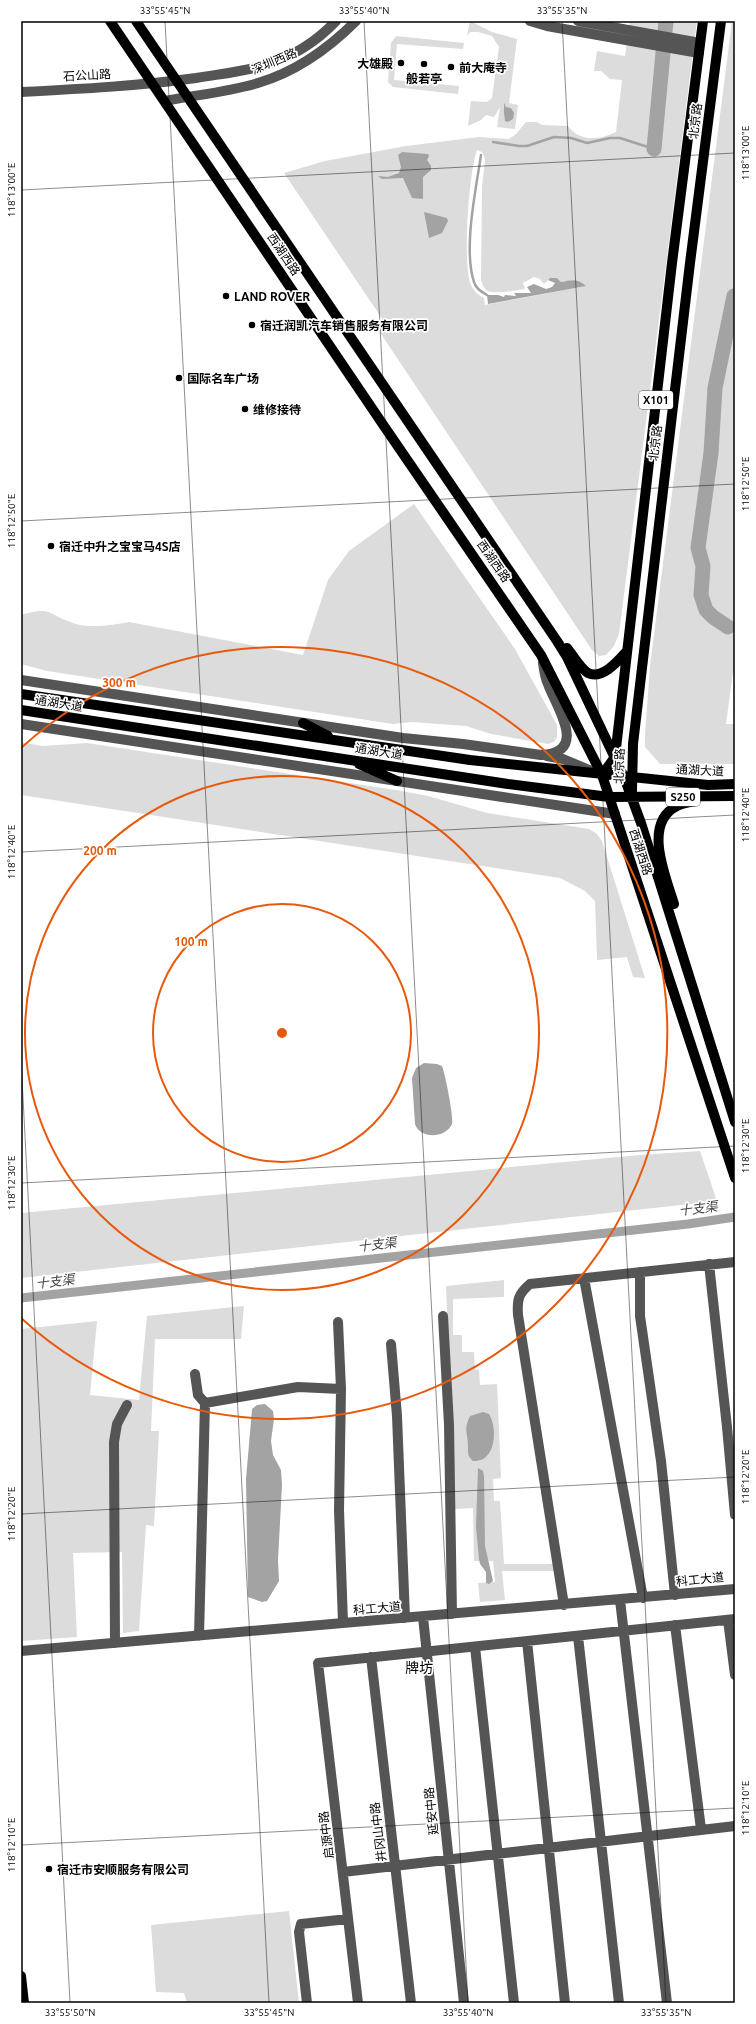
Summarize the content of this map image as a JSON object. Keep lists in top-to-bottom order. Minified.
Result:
{"streets":{"main road":["北京路","西湖西路","X101","通湖大道","S250"],"street":["深圳西路","石公山路","科工大道","延安中路","井冈山中路","启源中路"]},"crossings":[["深圳西路","石公山路"],["深圳西路","西湖西路"],["石公山路","西湖西路"],["北京路","西湖西路"],["北京路","通湖大道"],["西湖西路","通湖大道"],["科工大道","延安中路"],["井冈山中路","启源中路"]],"districts":["牌坊"],"water":["十支渠"],"places":["大雄殿","般若亭","前大庵寺","LAND ROVER","宿迁润凯汽车销售服务有限公司","国际名车广场","维修接待","宿迁中升之宝宝马4S店","宿迁市安顺服务有限公司"],"coordinates":["33°55'45\"N","33°55'40\"N","33°55'35\"N","118°13'00\"E","118°12'50\"E","118°12'40\"E","118°12'30\"E","118°12'20\"E","118°12'10\"E","33°55'50\"N"],"rings":["300 m","200 m","100 m"]}
